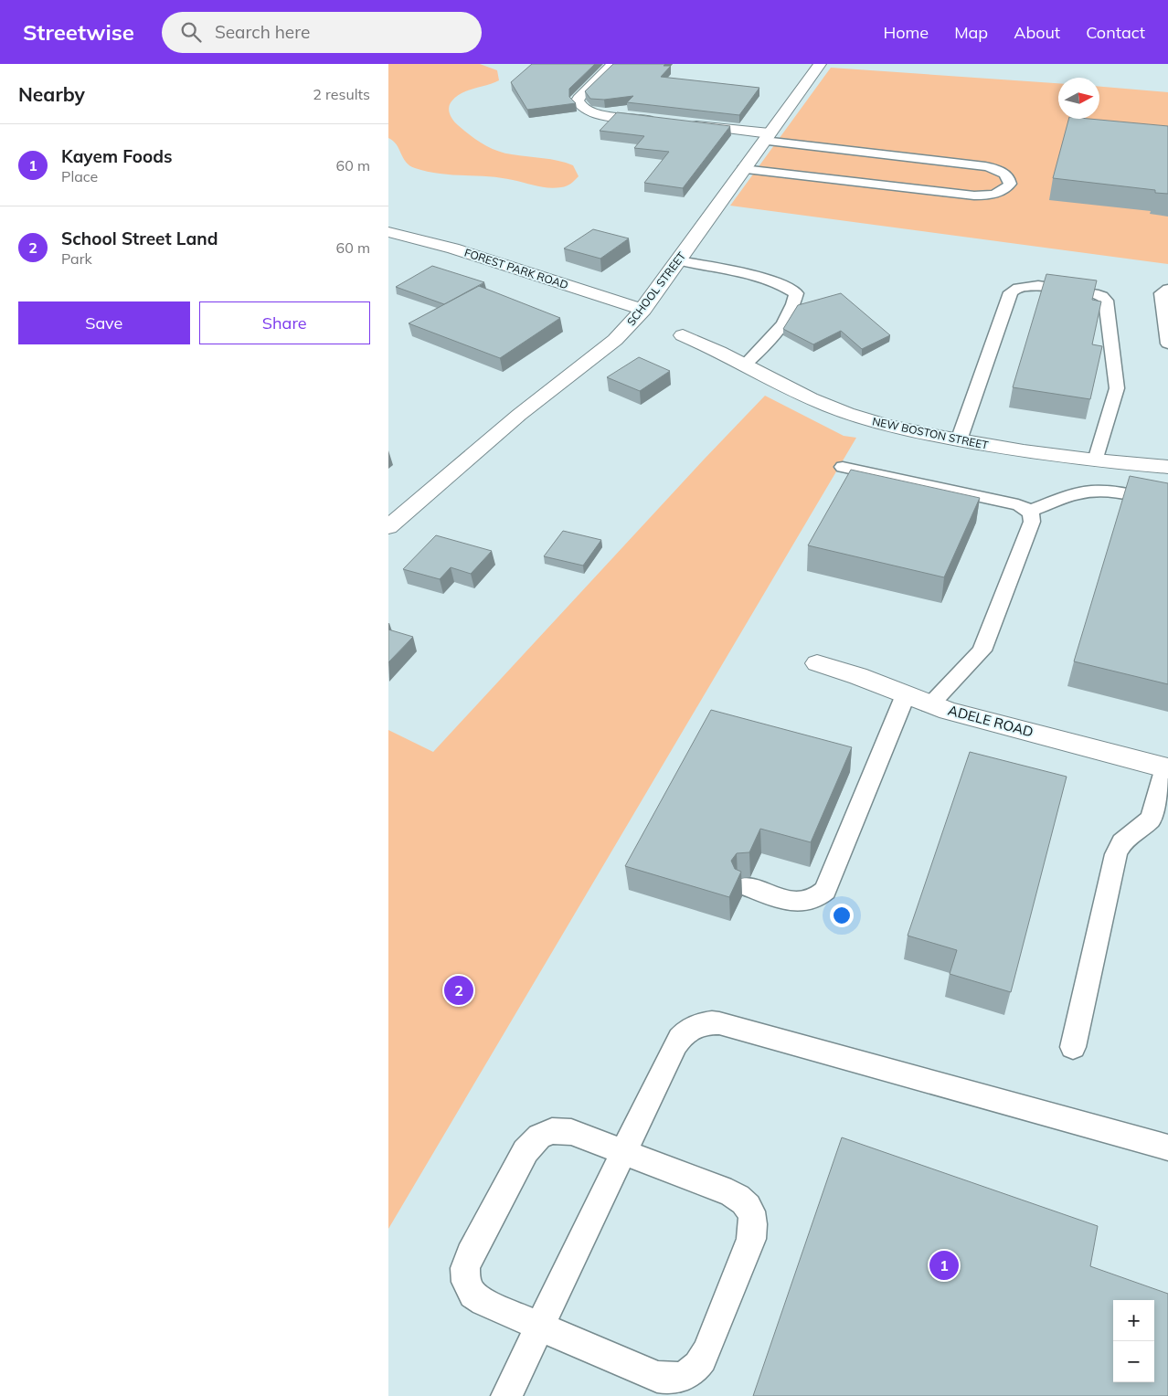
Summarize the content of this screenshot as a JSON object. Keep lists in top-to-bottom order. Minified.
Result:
{"streets":{"street":["FOREST PARK ROAD","SCHOOL STREET","NEW BOSTON STREET","ADELE ROAD"]},"crossings":[["FOREST PARK ROAD","SCHOOL STREET"]],"north":"right","page":{"header":"Streetwise","search":"Search here","nav":["Home","Map","About","Contact"],"heading":["Nearby","2 results"],"list":[{"mark":"1","name":"Kayem Foods","note":"Place","value":"60 m"},{"mark":"2","name":"School Street Land","note":"Park","value":"60 m"}],"buttons":["Save","Share"],"pins":["2","1"],"map_buttons":["+","−"]}}
